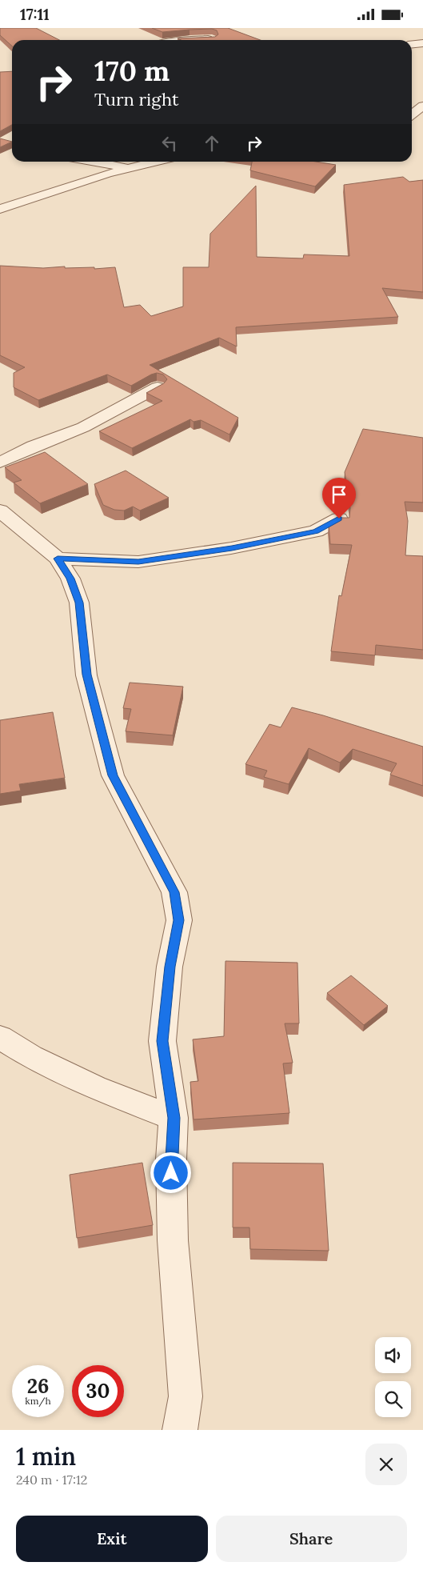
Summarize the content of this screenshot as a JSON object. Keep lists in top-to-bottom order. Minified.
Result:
{"page":{"status":"17:11","turn":["170 m","Turn right"],"speed":"26 km/h","limit":"30","heading":["1 min","240 m · 17:12"],"buttons":["Exit","Share"]}}
